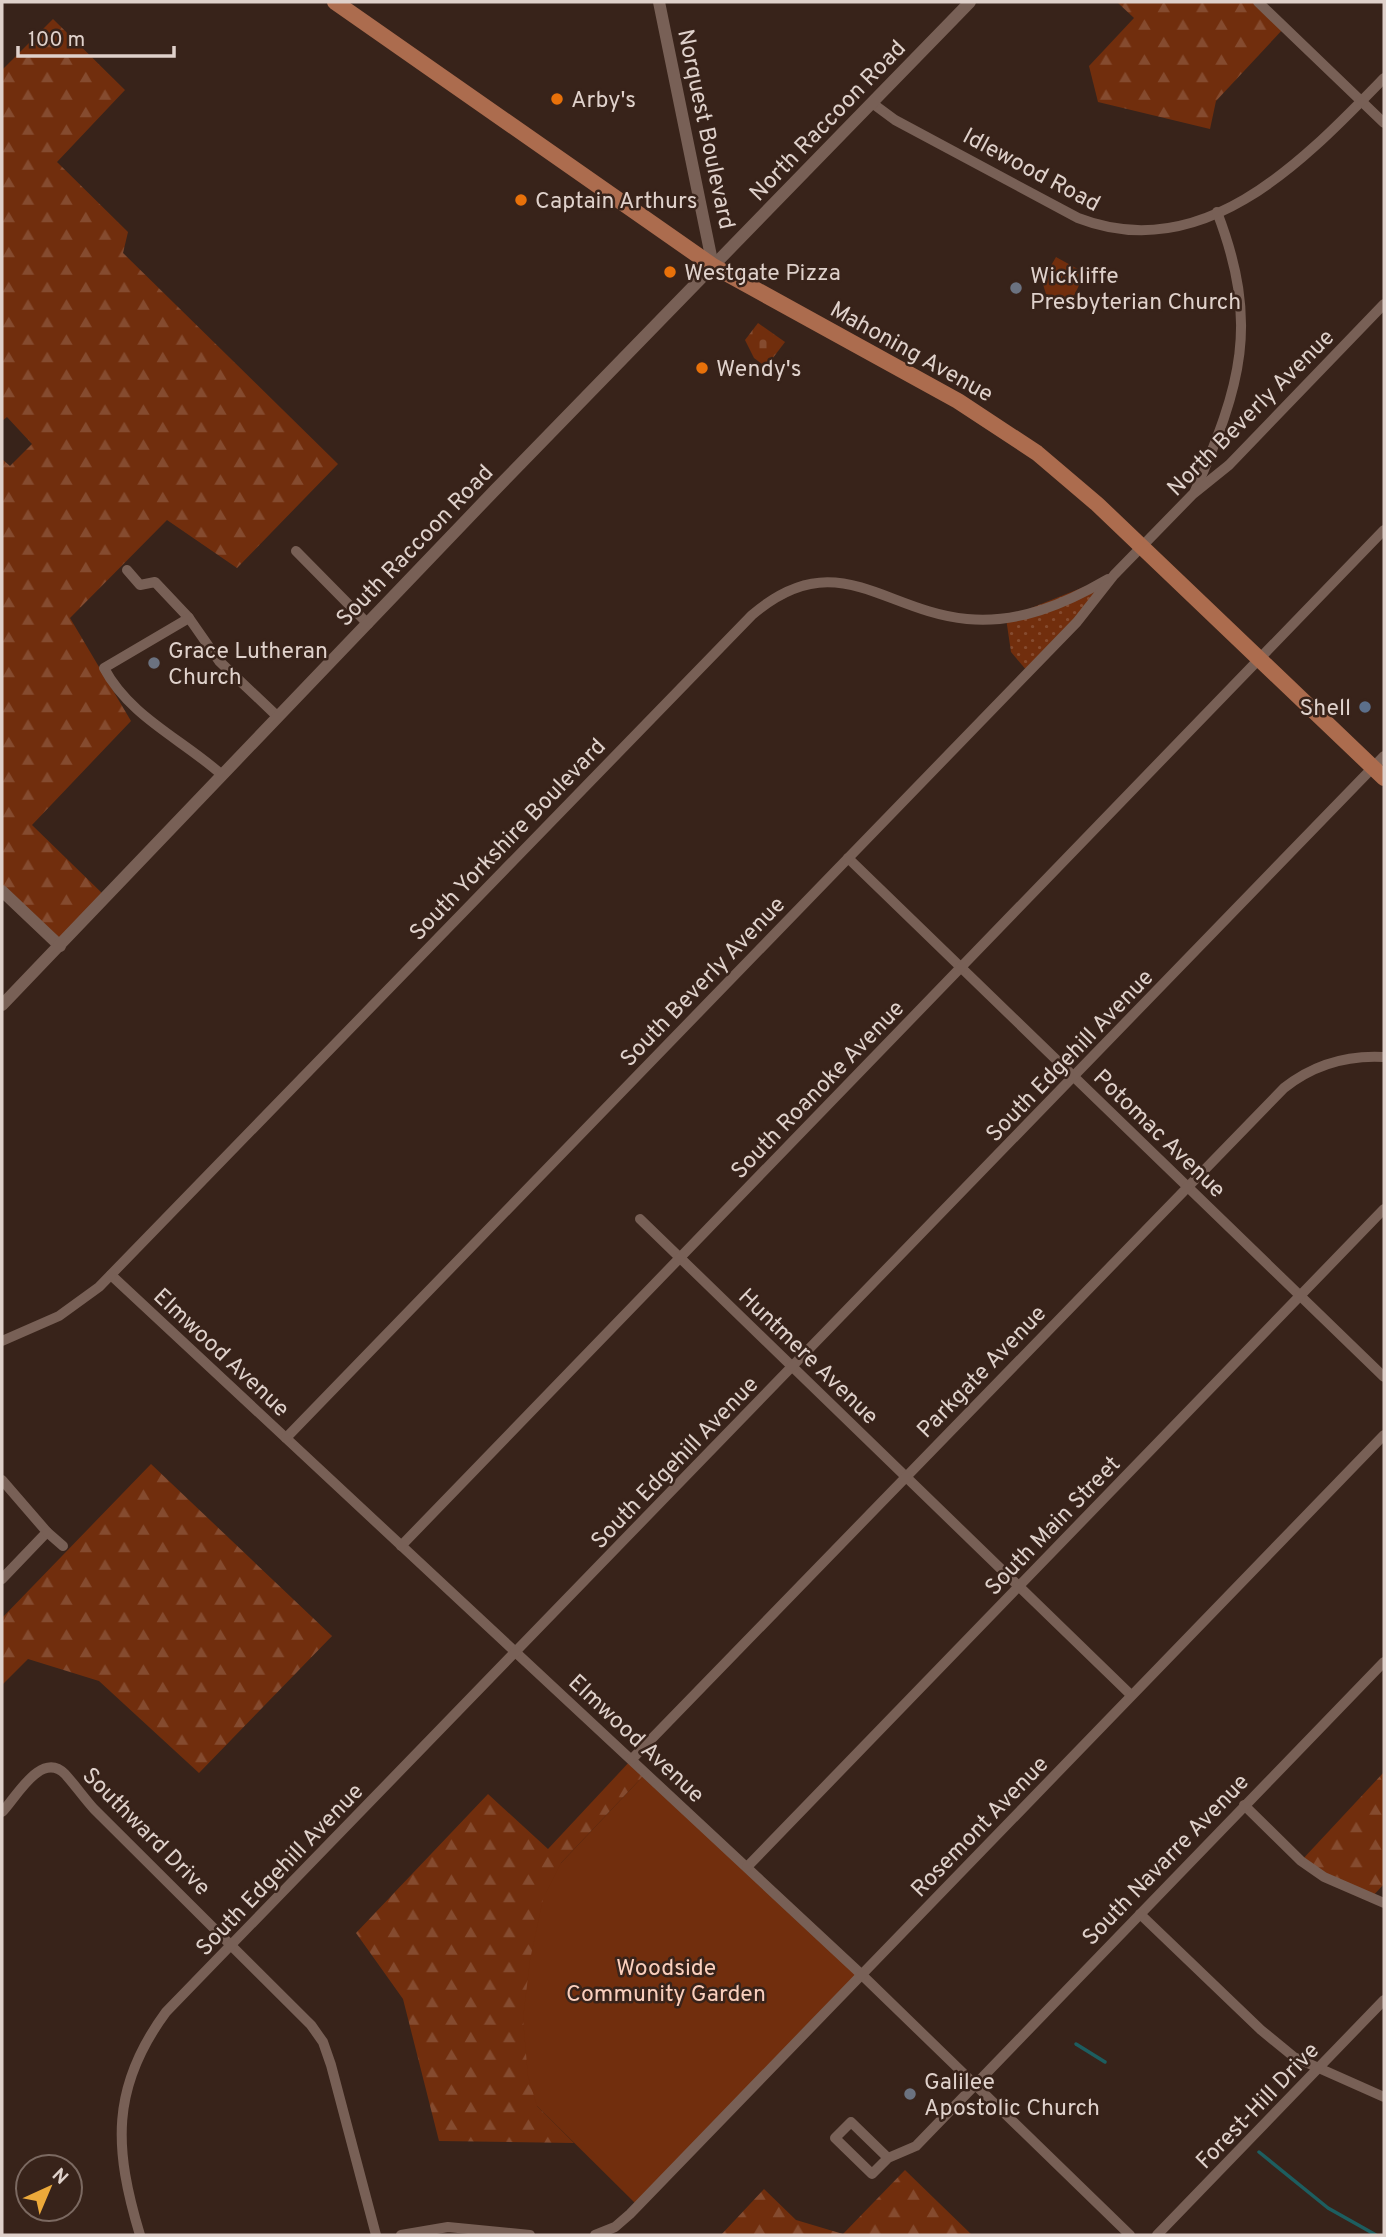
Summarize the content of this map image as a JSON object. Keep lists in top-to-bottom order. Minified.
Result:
{"streets":{"main road":["Mahoning Avenue"],"street":["North Raccoon Road","Norquest Boulevard","Idlewood Road","North Beverly Avenue","South Raccoon Road","South Yorkshire Boulevard","South Beverly Avenue","South Edgehill Avenue","South Roanoke Avenue","Potomac Avenue","Elmwood Avenue","Huntmere Avenue","Parkgate Avenue","South Main Street","Rosemont Avenue","Southward Drive","South Navarre Avenue","Forest-Hill Drive"]},"crossings":[["North Raccoon Road","Norquest Boulevard"],["North Raccoon Road","Idlewood Road"],["North Raccoon Road","Mahoning Avenue"],["North Raccoon Road","South Raccoon Road"],["Norquest Boulevard","Mahoning Avenue"],["Norquest Boulevard","South Raccoon Road"],["Mahoning Avenue","North Beverly Avenue"],["Mahoning Avenue","South Raccoon Road"],["Mahoning Avenue","South Beverly Avenue"],["Mahoning Avenue","South Edgehill Avenue"],["Mahoning Avenue","South Roanoke Avenue"],["North Beverly Avenue","South Beverly Avenue"],["South Yorkshire Boulevard","South Beverly Avenue"],["South Yorkshire Boulevard","Elmwood Avenue"],["South Beverly Avenue","Potomac Avenue"],["South Beverly Avenue","Elmwood Avenue"],["South Edgehill Avenue","Potomac Avenue"],["South Edgehill Avenue","Elmwood Avenue"],["South Edgehill Avenue","Huntmere Avenue"],["South Edgehill Avenue","Southward Drive"],["South Roanoke Avenue","Potomac Avenue"],["South Roanoke Avenue","Elmwood Avenue"],["South Roanoke Avenue","Huntmere Avenue"],["Potomac Avenue","Parkgate Avenue"],["Potomac Avenue","South Main Street"],["Elmwood Avenue","Parkgate Avenue"],["Elmwood Avenue","South Main Street"],["Elmwood Avenue","Rosemont Avenue"],["Elmwood Avenue","South Navarre Avenue"],["Huntmere Avenue","Parkgate Avenue"],["Huntmere Avenue","South Main Street"],["Huntmere Avenue","Rosemont Avenue"]],"parks":["Woodside Community Garden"],"places":["Arby's","Captain Arthurs","Westgate Pizza","Wickliffe Presbyterian Church","Wendy's","Grace Lutheran Church","Shell","Galilee Apostolic Church"],"scale_bar":"100 m","north":"top right"}
